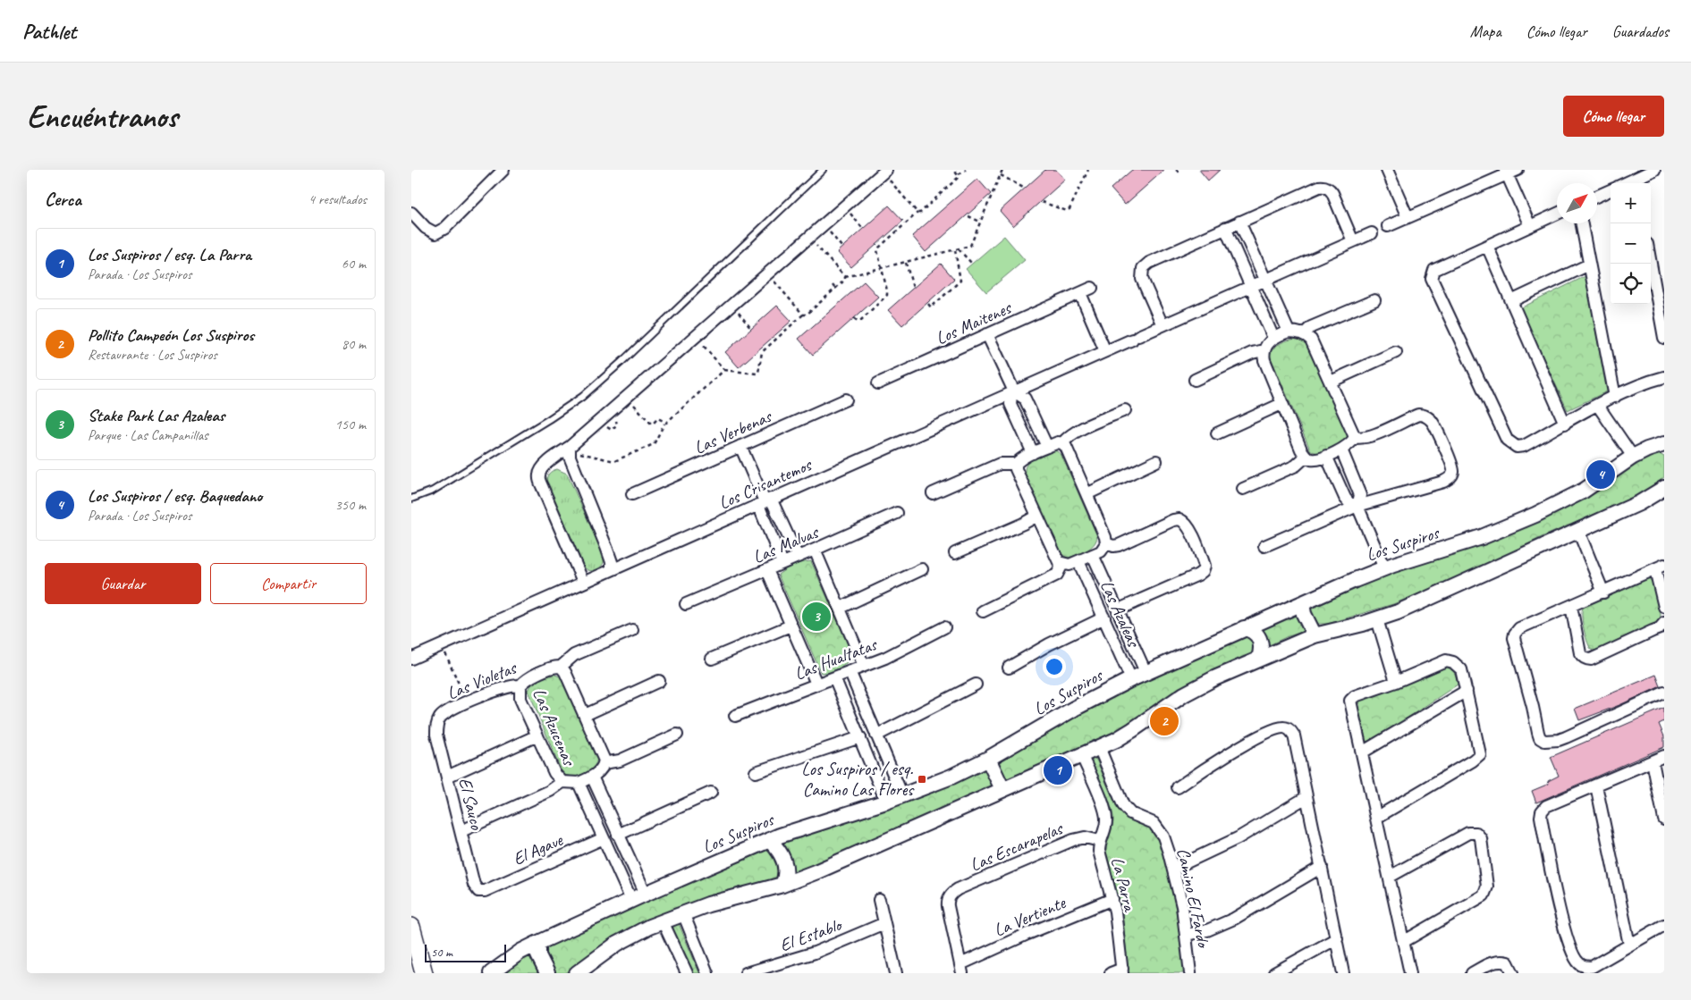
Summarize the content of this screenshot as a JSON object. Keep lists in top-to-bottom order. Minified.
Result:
{"streets":{"street":["Los Maitenes","Las Verbenas","Los Crisantemos","Los Suspiros","Las Malvas","Las Azaleas","Las Hualtatas","Las Violetas","Las Azucenas","El Sauco","Las Escarapelas","El Agave","La Parra","Camino El Fardo","La Vertiente","El Establo"]},"crossings":[["Los Suspiros","Las Azaleas"],["Los Suspiros","Las Azucenas"],["Las Violetas","Las Azucenas"],["Las Violetas","El Sauco"],["Las Azucenas","El Agave"],["El Sauco","El Agave"],["Las Escarapelas","La Parra"],["Las Escarapelas","La Vertiente"],["La Parra","La Vertiente"]],"places":{"transit":["Los Suspiros / esq. Camino Las Flores"]},"scale_bar":"50 m","north":"top right","page":{"header":"Pathlet","nav":["Mapa","Cómo llegar","Guardados"],"buttons":["Cómo llegar",["Guardar","Compartir"]],"title":"Encuéntranos","heading":["Cerca","4 resultados"],"map_buttons":["+","−"],"list":[{"mark":"1","name":"Los Suspiros / esq. La Parra","note":"Parada · Los Suspiros","value":"60 m"},{"mark":"2","name":"Pollito Campeón Los Suspiros","note":"Restaurante · Los Suspiros","value":"80 m"},{"mark":"3","name":"Stake Park Las Azaleas","note":"Parque · Las Campanillas","value":"150 m"},{"mark":"4","name":"Los Suspiros / esq. Baquedano","note":"Parada · Los Suspiros","value":"350 m"}],"pins":["4","3","2","1"],"scale":"50 m"}}
